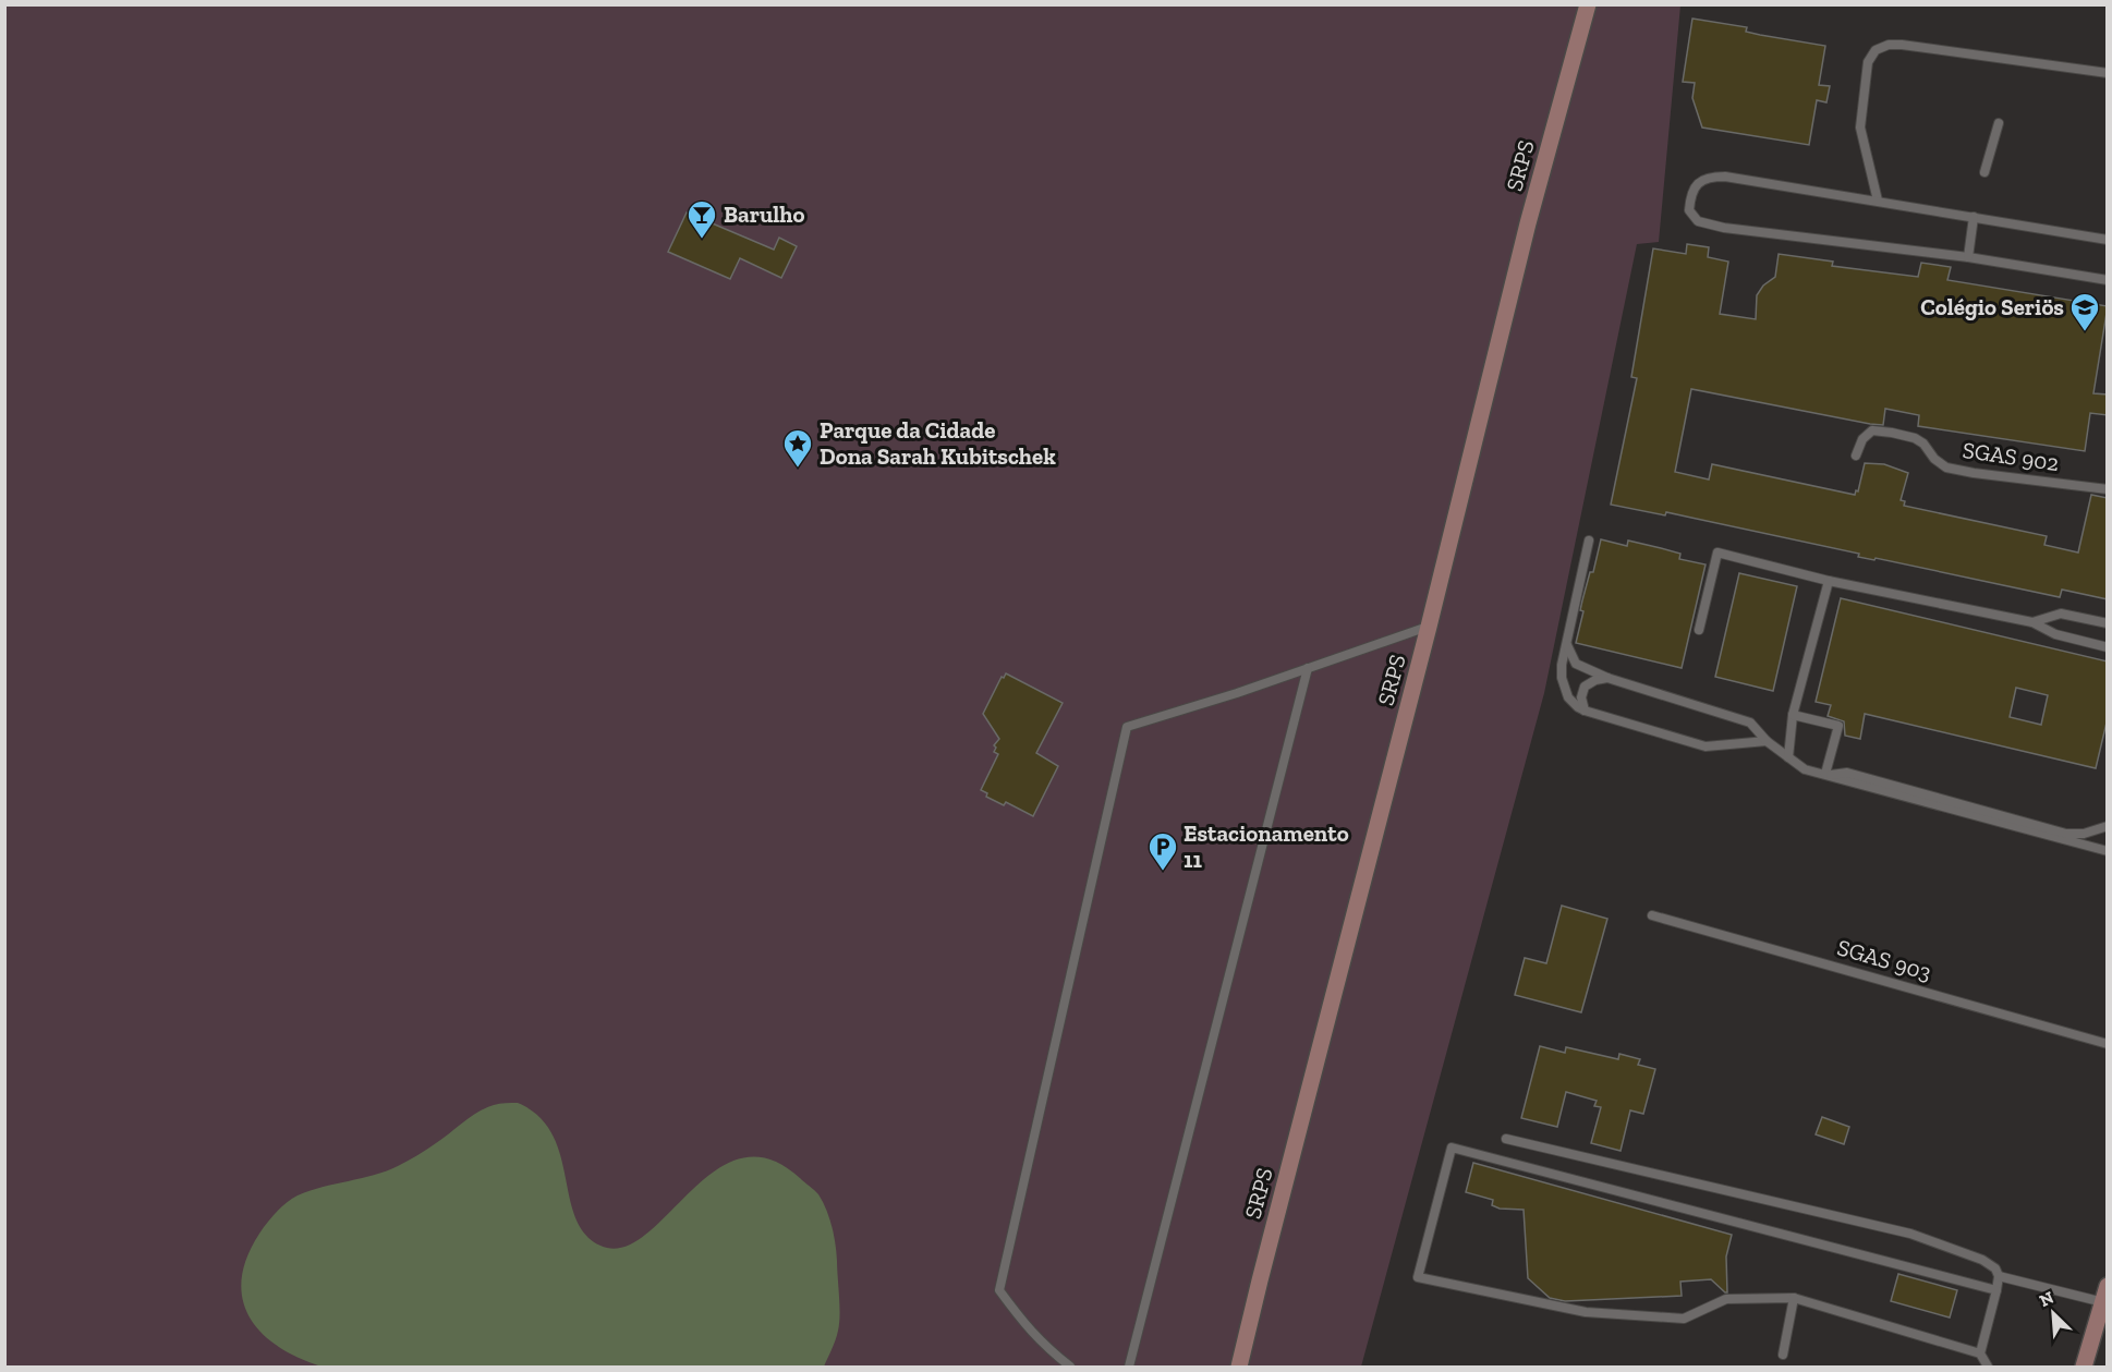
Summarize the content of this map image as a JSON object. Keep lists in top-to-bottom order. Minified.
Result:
{"streets":{"main road":["SRPS"],"lane":["SGAS 902","SGAS 903"]},"places":{"bar":["Barulho"],"school or university":["Colégio Seriös"],"place":["Parque da Cidade Dona Sarah Kubitschek"],"parking":["Estacionamento 11"]},"north":"top left"}
